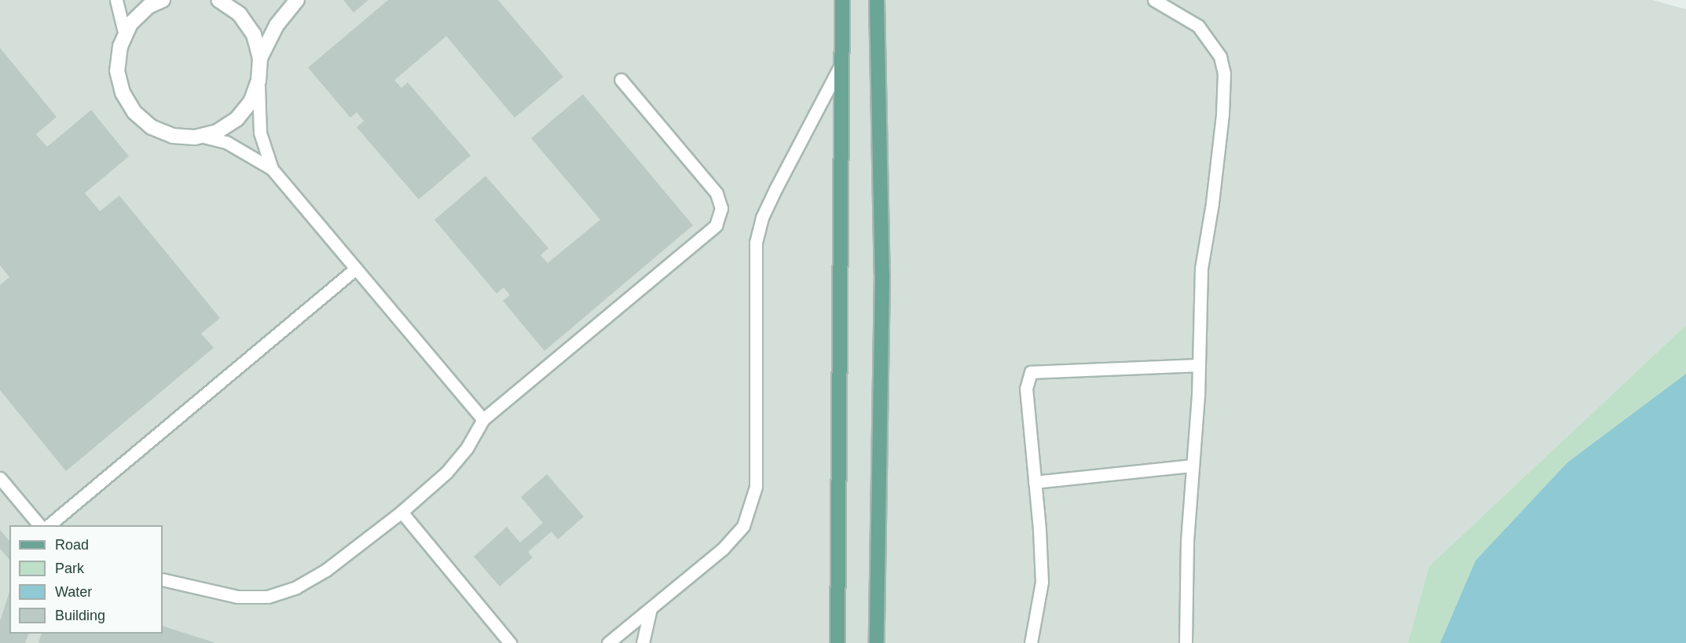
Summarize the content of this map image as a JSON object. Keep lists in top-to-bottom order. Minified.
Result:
{"legend":["Road","Park","Water","Building"]}
